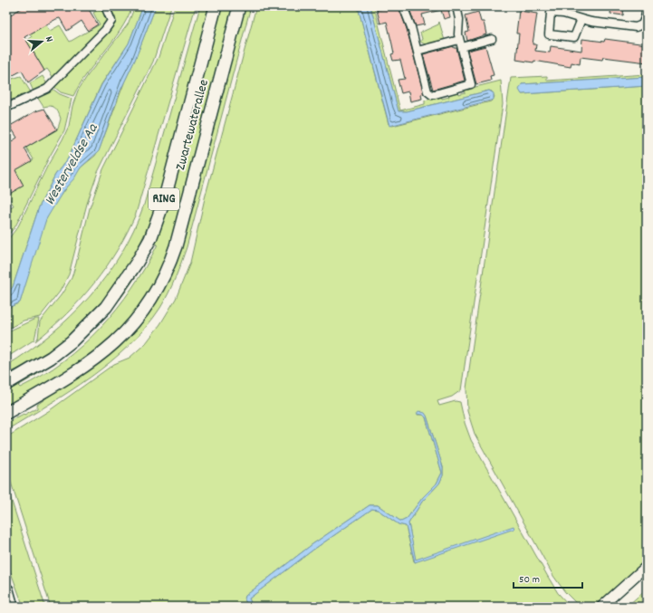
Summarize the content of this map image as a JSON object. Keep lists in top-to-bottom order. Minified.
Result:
{"streets":{"main road":["Zwartewaterallee","RING"]},"water":["Westerveldse Aa"],"scale_bar":"50 m","north":"right"}
